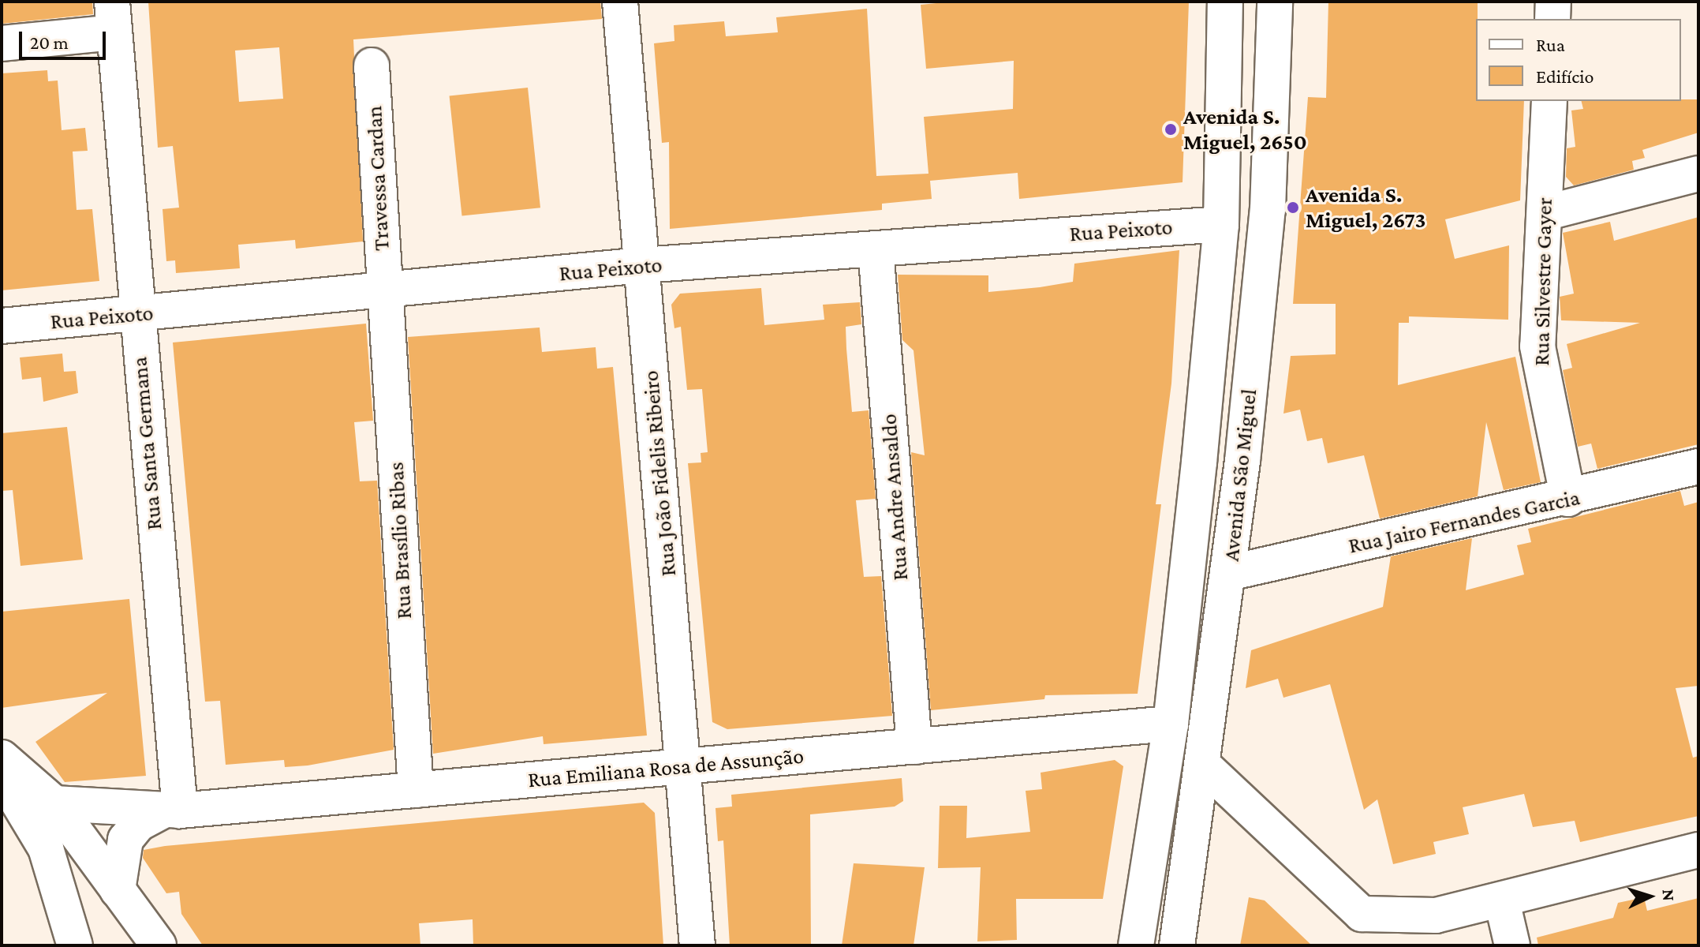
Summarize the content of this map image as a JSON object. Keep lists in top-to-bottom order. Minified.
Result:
{"streets":{"street":["Travessa Cardan","Rua Peixoto","Rua Silvestre Gayer","Rua Santa Germana","Rua João Fidelis Ribeiro","Avenida São Miguel","Rua Andre Ansaldo","Rua Jairo Fernandes Garcia","Rua Brasílio Ribas","Rua Emiliana Rosa de Assunção"]},"crossings":[["Travessa Cardan","Rua Peixoto"],["Travessa Cardan","Rua Brasílio Ribas"],["Rua Peixoto","Rua Santa Germana"],["Rua Peixoto","Rua João Fidelis Ribeiro"],["Rua Peixoto","Avenida São Miguel"],["Rua Peixoto","Rua Andre Ansaldo"],["Rua Peixoto","Rua Brasílio Ribas"],["Rua Silvestre Gayer","Rua Jairo Fernandes Garcia"],["Rua Santa Germana","Rua Emiliana Rosa de Assunção"],["Rua João Fidelis Ribeiro","Rua Emiliana Rosa de Assunção"],["Avenida São Miguel","Rua Jairo Fernandes Garcia"],["Avenida São Miguel","Rua Emiliana Rosa de Assunção"],["Rua Andre Ansaldo","Rua Emiliana Rosa de Assunção"],["Rua Brasílio Ribas","Rua Emiliana Rosa de Assunção"]],"places":["Avenida S. Miguel, 2650","Avenida S. Miguel, 2673"],"legend":["Rua","Edifício"],"scale_bar":"20 m","north":"right"}
